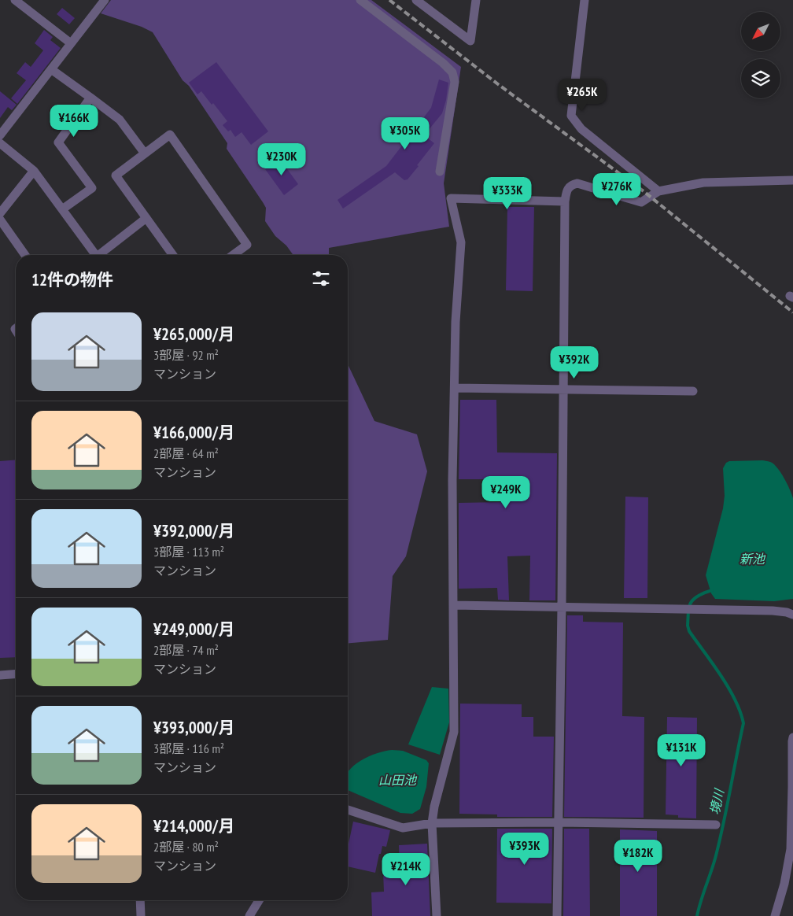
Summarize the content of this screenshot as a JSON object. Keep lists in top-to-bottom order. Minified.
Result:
{"water":["新池","山田池","境川"],"north":"bottom left","page":{"price":["¥265K","¥166K","¥305K","¥230K","¥276K","¥333K","¥392K","¥249K","¥131K","¥393K","¥182K","¥214K"],"heading":"12件の物件","list":[{"name":"¥265,000/月","note":"3部屋 · 92 m² · マンション"},{"name":"¥166,000/月","note":"2部屋 · 64 m² · マンション"},{"name":"¥392,000/月","note":"3部屋 · 113 m² · マンション"},{"name":"¥249,000/月","note":"2部屋 · 74 m² · マンション"},{"name":"¥393,000/月","note":"3部屋 · 116 m² · マンション"},{"name":"¥214,000/月","note":"2部屋 · 80 m² · マンション"}]}}
